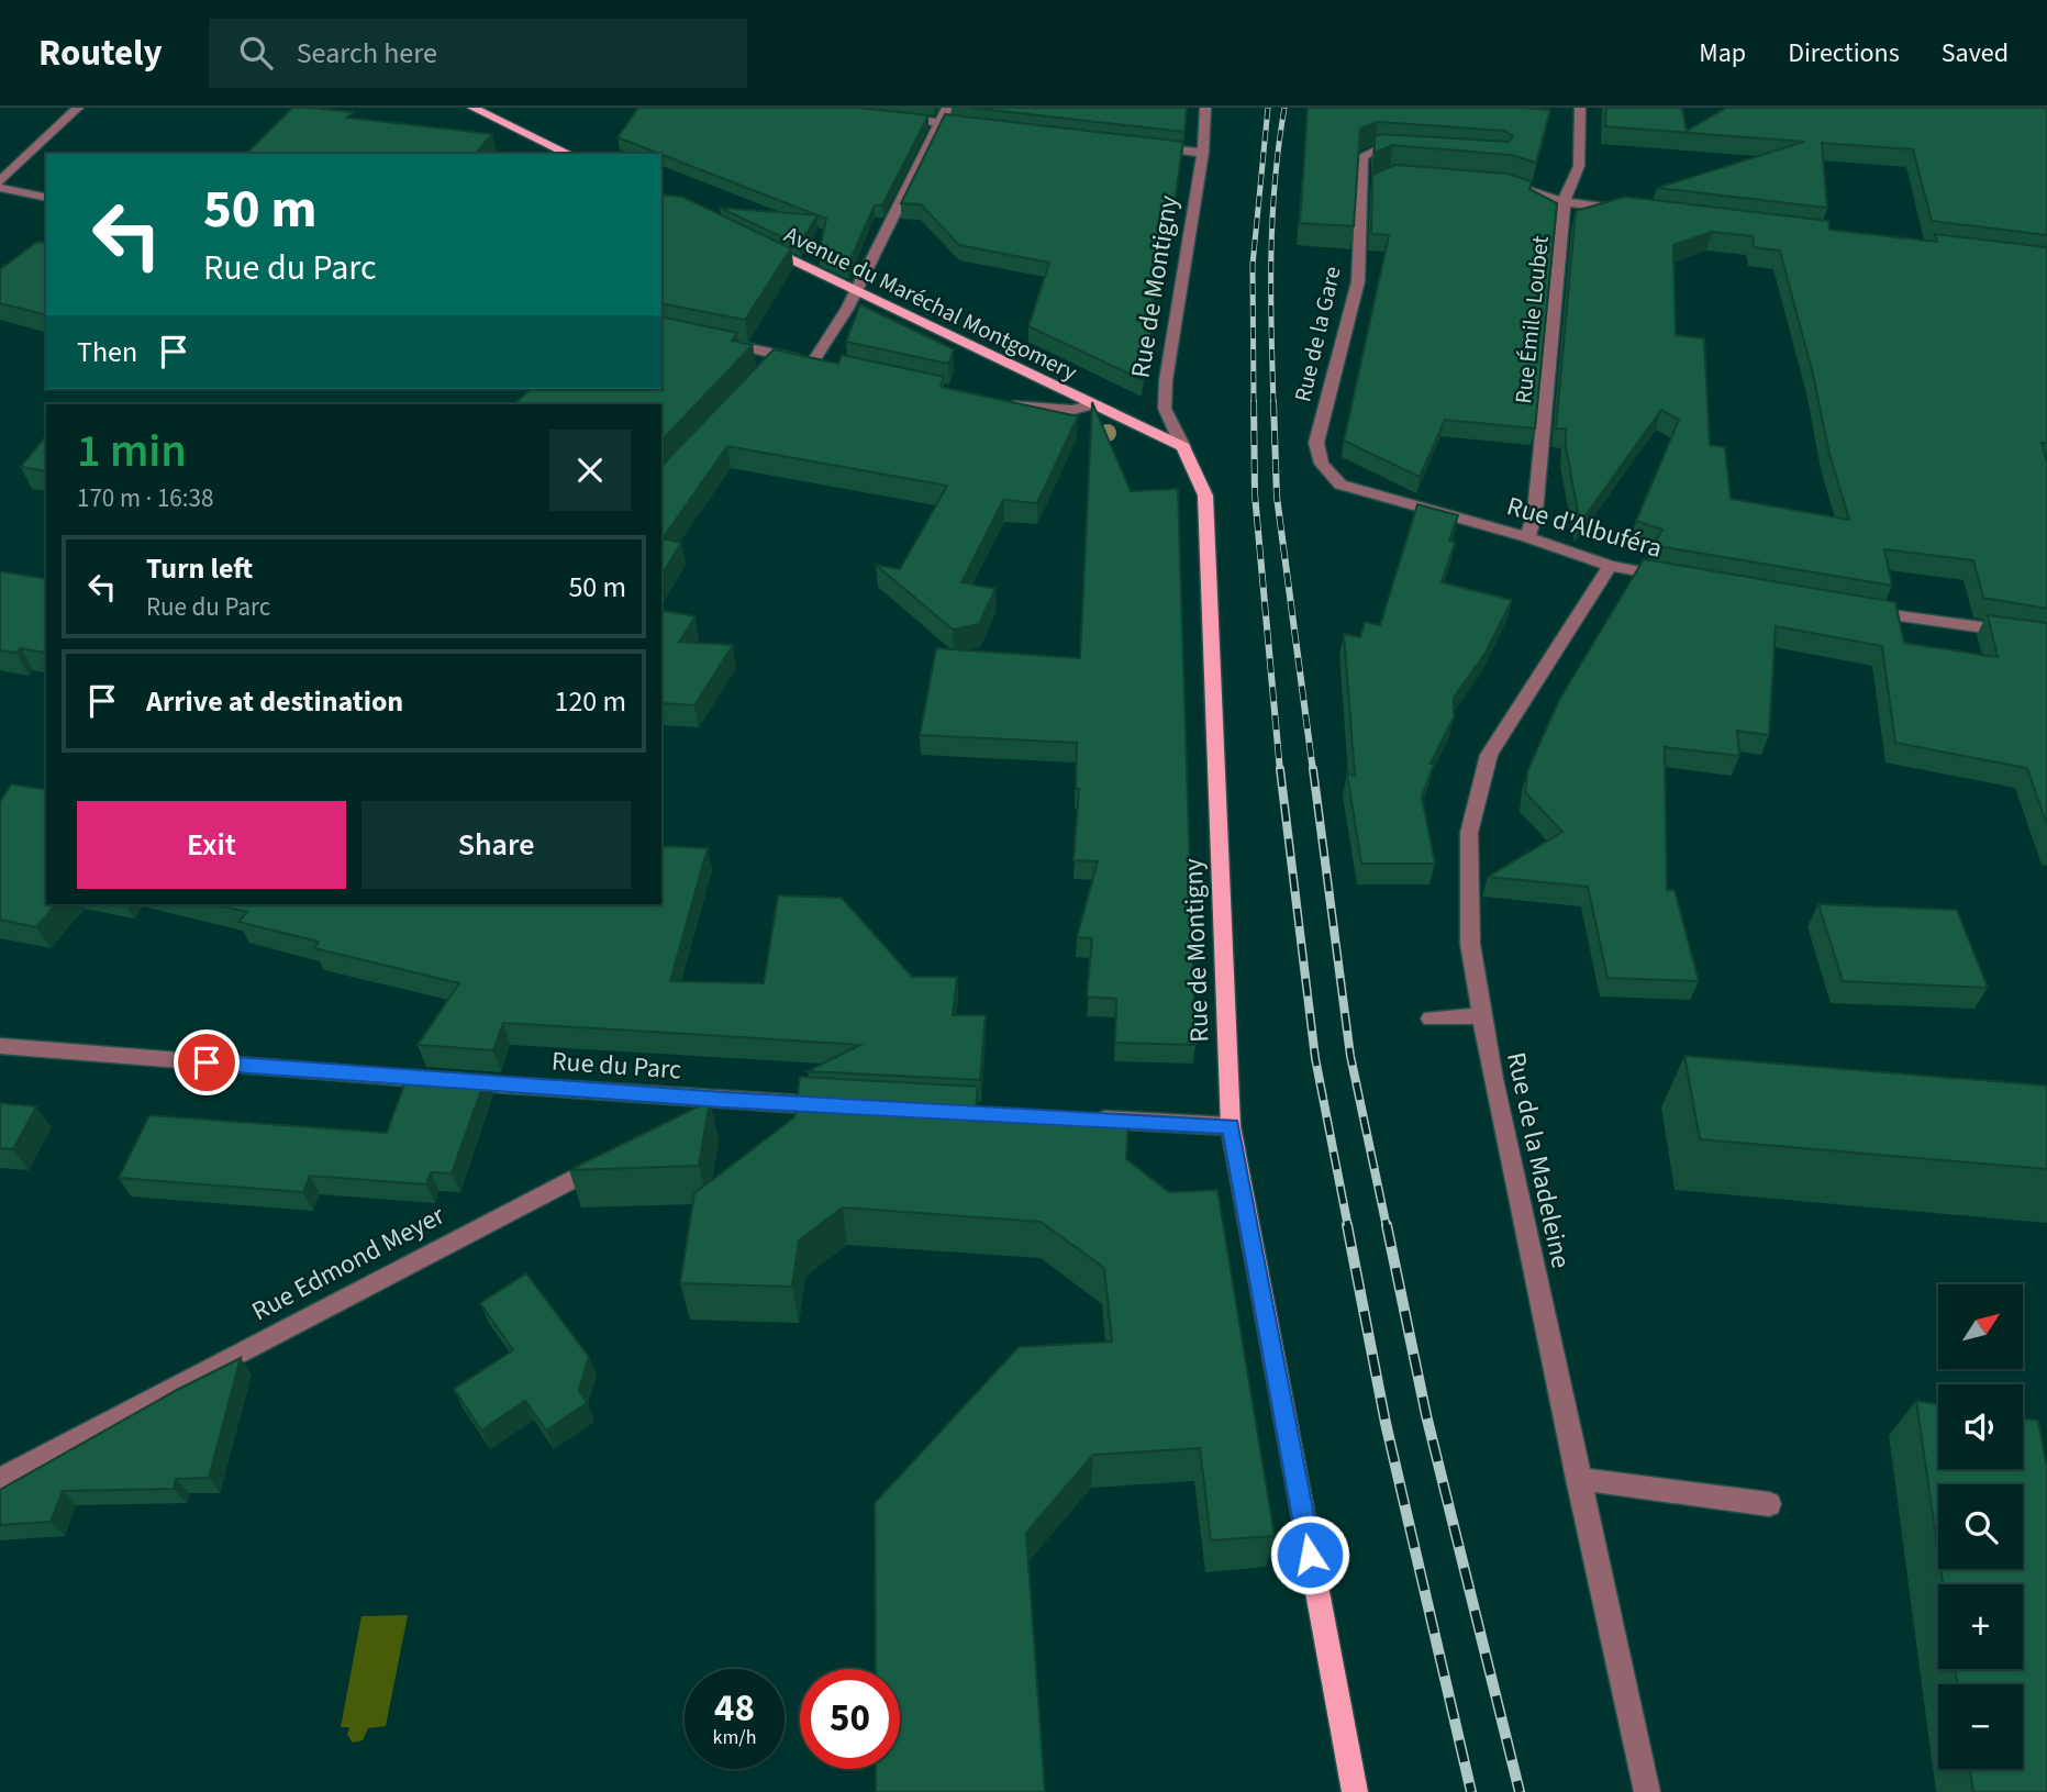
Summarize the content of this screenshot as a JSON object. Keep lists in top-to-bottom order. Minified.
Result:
{"streets":{"main road":["Rue de Montigny","Avenue du Maréchal Montgomery"],"street":["Rue Émile Loubet","Rue de la Gare","Rue d'Albuféra","Rue du Parc","Rue de la Madeleine","Rue Edmond Meyer"]},"crossings":[["Rue de Montigny","Avenue du Maréchal Montgomery"],["Rue Émile Loubet","Rue d'Albuféra"],["Rue de la Gare","Rue d'Albuféra"],["Rue d'Albuféra","Rue de la Madeleine"]],"north":"top right","page":{"header":"Routely","search":"Search here","nav":["Map","Directions","Saved"],"turn":["50 m","Rue du Parc"],"then":"Then","heading":["1 min","170 m · 16:38"],"list":[{"name":"Turn left","note":"Rue du Parc","value":"50 m"},{"name":"Arrive at destination","value":"120 m"}],"buttons":["Exit","Share"],"map_buttons":["+","−"],"speed":"48 km/h","limit":"50"}}
